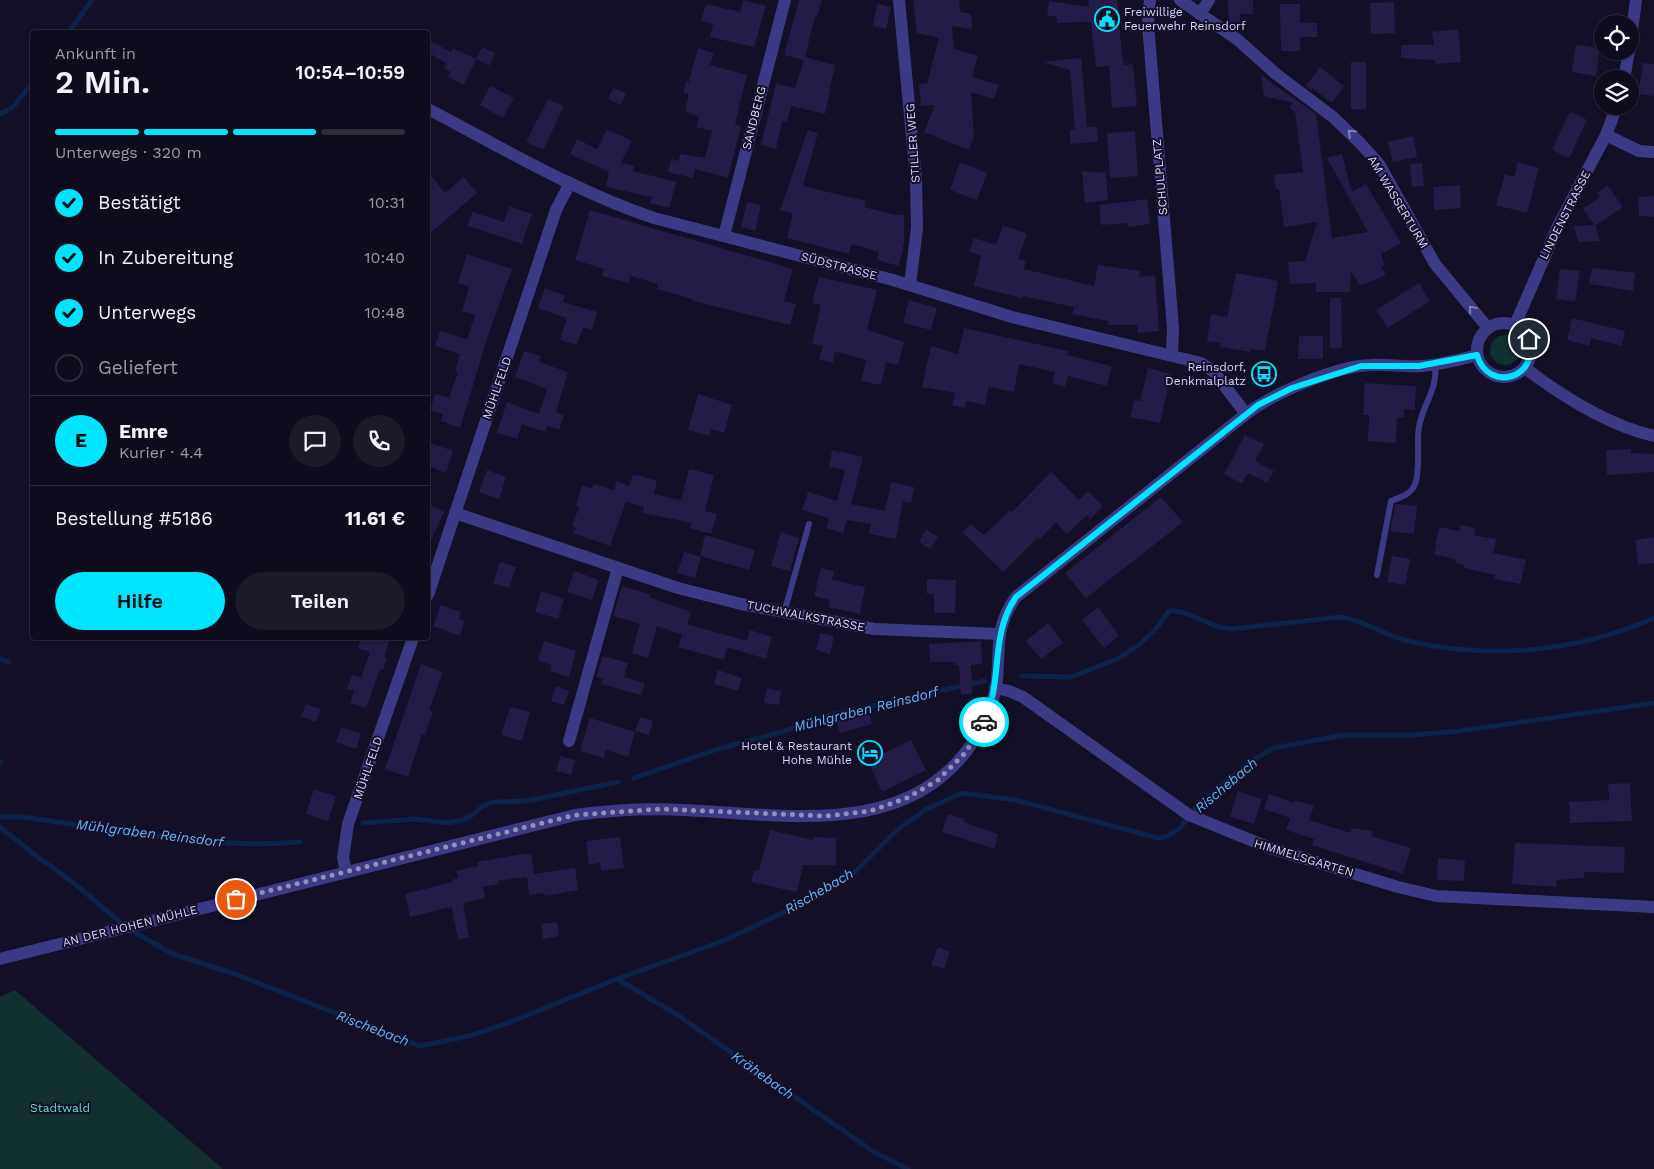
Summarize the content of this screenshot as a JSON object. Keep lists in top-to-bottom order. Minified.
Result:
{"streets":{"street":["SANDBERG","STILLER WEG","SCHULPLATZ","AM WASSERTURM","LINDENSTRASSE","SÜDSTRASSE","MÜHLFELD","TUCHWALKSTRASSE","HIMMELSGARTEN","AN DER HOHEN MÜHLE"]},"crossings":[["SANDBERG","SÜDSTRASSE"],["STILLER WEG","SÜDSTRASSE"],["SCHULPLATZ","SÜDSTRASSE"],["AM WASSERTURM","LINDENSTRASSE"],["AM WASSERTURM","AN DER HOHEN MÜHLE"],["LINDENSTRASSE","AN DER HOHEN MÜHLE"],["SÜDSTRASSE","MÜHLFELD"],["SÜDSTRASSE","AN DER HOHEN MÜHLE"],["MÜHLFELD","TUCHWALKSTRASSE"],["MÜHLFELD","AN DER HOHEN MÜHLE"],["TUCHWALKSTRASSE","AN DER HOHEN MÜHLE"],["HIMMELSGARTEN","AN DER HOHEN MÜHLE"]],"one_way":["AM WASSERTURM"],"water":["Mühlgraben Reinsdorf","Rischebach","Krähebach"],"parks":["Stadtwald"],"places":{"public building":["Freiwillige Feuerwehr Reinsdorf"],"bus stop":["Reinsdorf, Denkmalplatz"],"hotel":["Hotel & Restaurant Hohe Mühle"]},"page":{"heading":["2 Min.","Ankunft in","10:54–10:59"],"panel":["Emre","Kurier · 4.4","Bestellung #5186","11.61 €"],"bar":"Unterwegs · 320 m","list":[["Bestätigt","10:31"],["In Zubereitung","10:40"],["Unterwegs","10:48"],"Geliefert"],"round":"E","buttons":["Hilfe","Teilen"]}}
